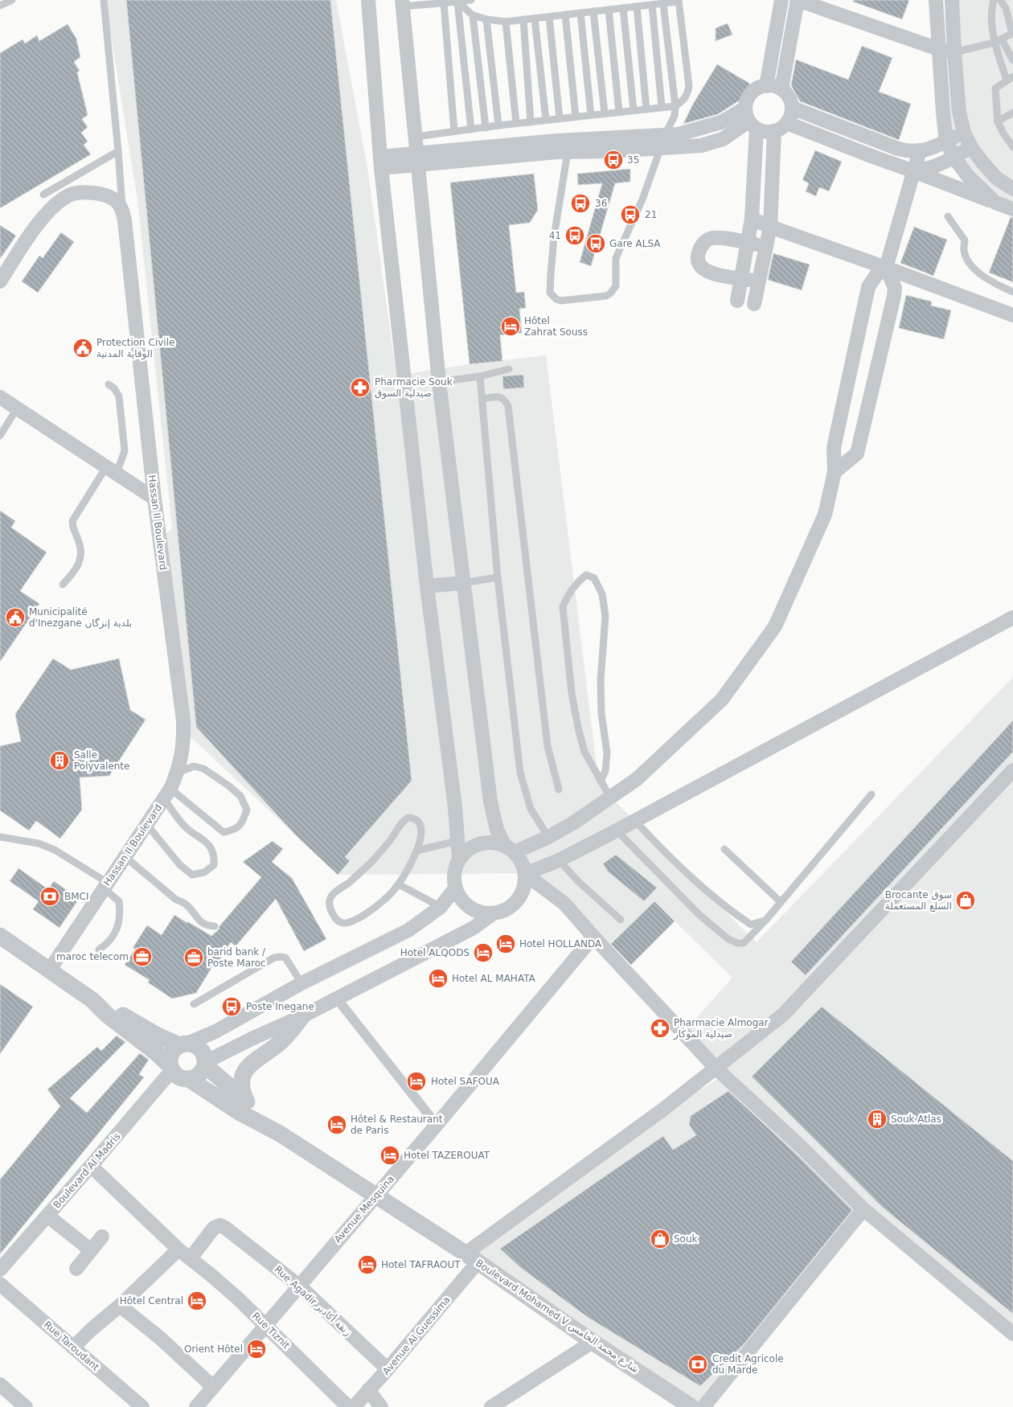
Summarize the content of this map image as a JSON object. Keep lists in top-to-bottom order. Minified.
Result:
{"streets":{"street":["Hassan II Boulevard","Boulevard Al Madris","Avenue Mesquina","Rue Agadir زنقة أكادير","Boulevard Mohamed V شارع محمد الخامس","Rue Tiznit","Avenue Al Guessima","Rue Taroudant"]},"crossings":[["Boulevard Al Madris","Boulevard Mohamed V شارع محمد الخامس"],["Boulevard Al Madris","Rue Tiznit"],["Avenue Mesquina","Rue Agadir زنقة أكادير"],["Avenue Mesquina","Boulevard Mohamed V شارع محمد الخامس"],["Avenue Mesquina","Rue Tiznit"],["Rue Agadir زنقة أكادير","Rue Tiznit"],["Rue Agadir زنقة أكادير","Avenue Al Guessima"],["Boulevard Mohamed V شارع محمد الخامس","Avenue Al Guessima"]],"places":{"bus stop":["35","36","21","41","Gare ALSA","Poste Inegane"],"hotel":["Hôtel Zahrat Souss","Hotel HOLLANDA","Hotel ALQODS","Hotel AL MAHATA","Hotel SAFOUA","Hôtel & Restaurant de Paris","Hotel TAZEROUAT","Hotel TAFRAOUT","Hôtel Central","Orient Hôtel"],"public building":["Protection Civile الوقاية المدنية","Municipalité d'Inezgane بلدية إنزگان"],"pharmacy":["Pharmacie Souk صيدلية السوق","Pharmacie Almogar صيدلية الموكار"],"building":["Salle Polyvalente","Souk Atlas"],"bank":["BMCI","Credit Agricole du Marde"],"shop":["Brocante سوق السلع المستعملة","Souk"],"office":["maroc telecom","barid bank / Poste Maroc"]}}
